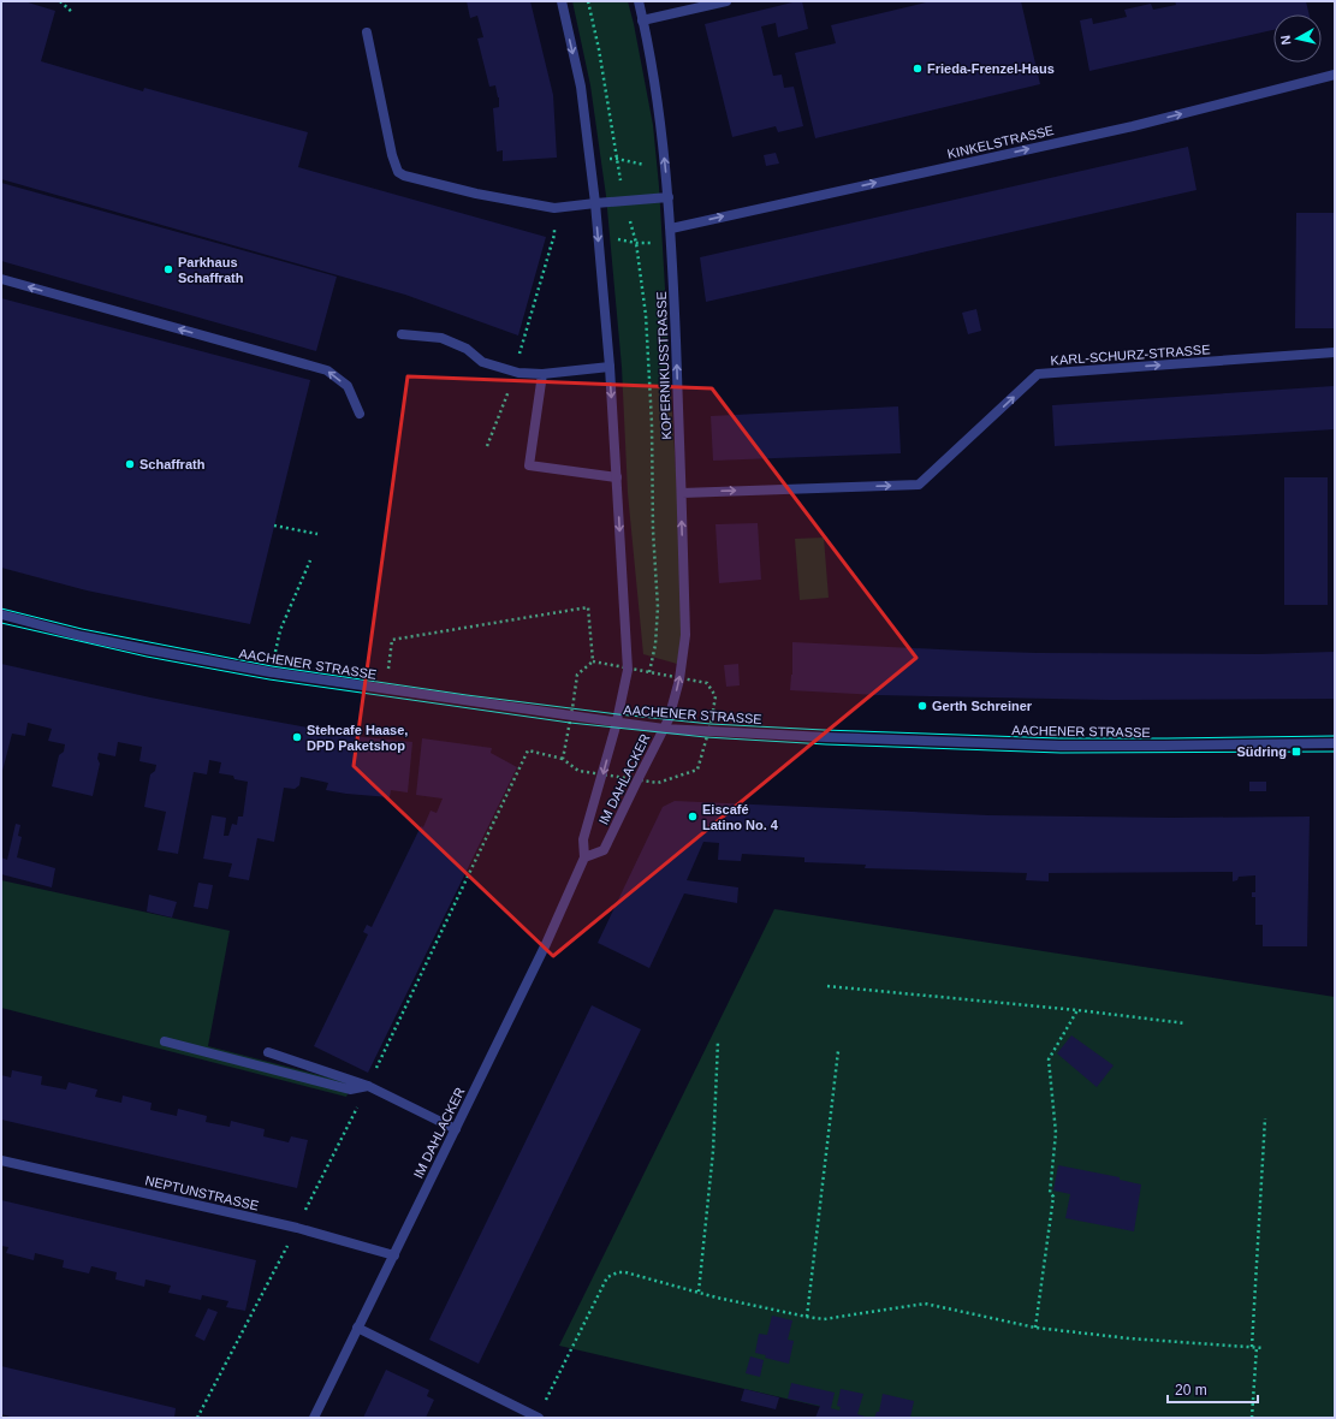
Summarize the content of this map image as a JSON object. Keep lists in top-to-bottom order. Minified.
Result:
{"streets":{"street":["KINKELSTRASSE","KARL-SCHURZ-STRASSE","KOPERNIKUSSTRASSE","AACHENER STRASSE","IM DAHLACKER","NEPTUNSTRASSE"]},"crossings":[["KINKELSTRASSE","KOPERNIKUSSTRASSE"],["KARL-SCHURZ-STRASSE","KOPERNIKUSSTRASSE"],["KOPERNIKUSSTRASSE","AACHENER STRASSE"],["KOPERNIKUSSTRASSE","IM DAHLACKER"],["AACHENER STRASSE","IM DAHLACKER"],["IM DAHLACKER","NEPTUNSTRASSE"]],"one_way":["KINKELSTRASSE","KARL-SCHURZ-STRASSE"],"places":{"other":["Frieda-Frenzel-Haus","Parkhaus Schaffrath","Schaffrath","Gerth Schreiner","Stehcafe Haase, DPD Paketshop","Eiscafé Latino No. 4"],"transit":["Südring"]},"scale_bar":"20 m","north":"left"}
